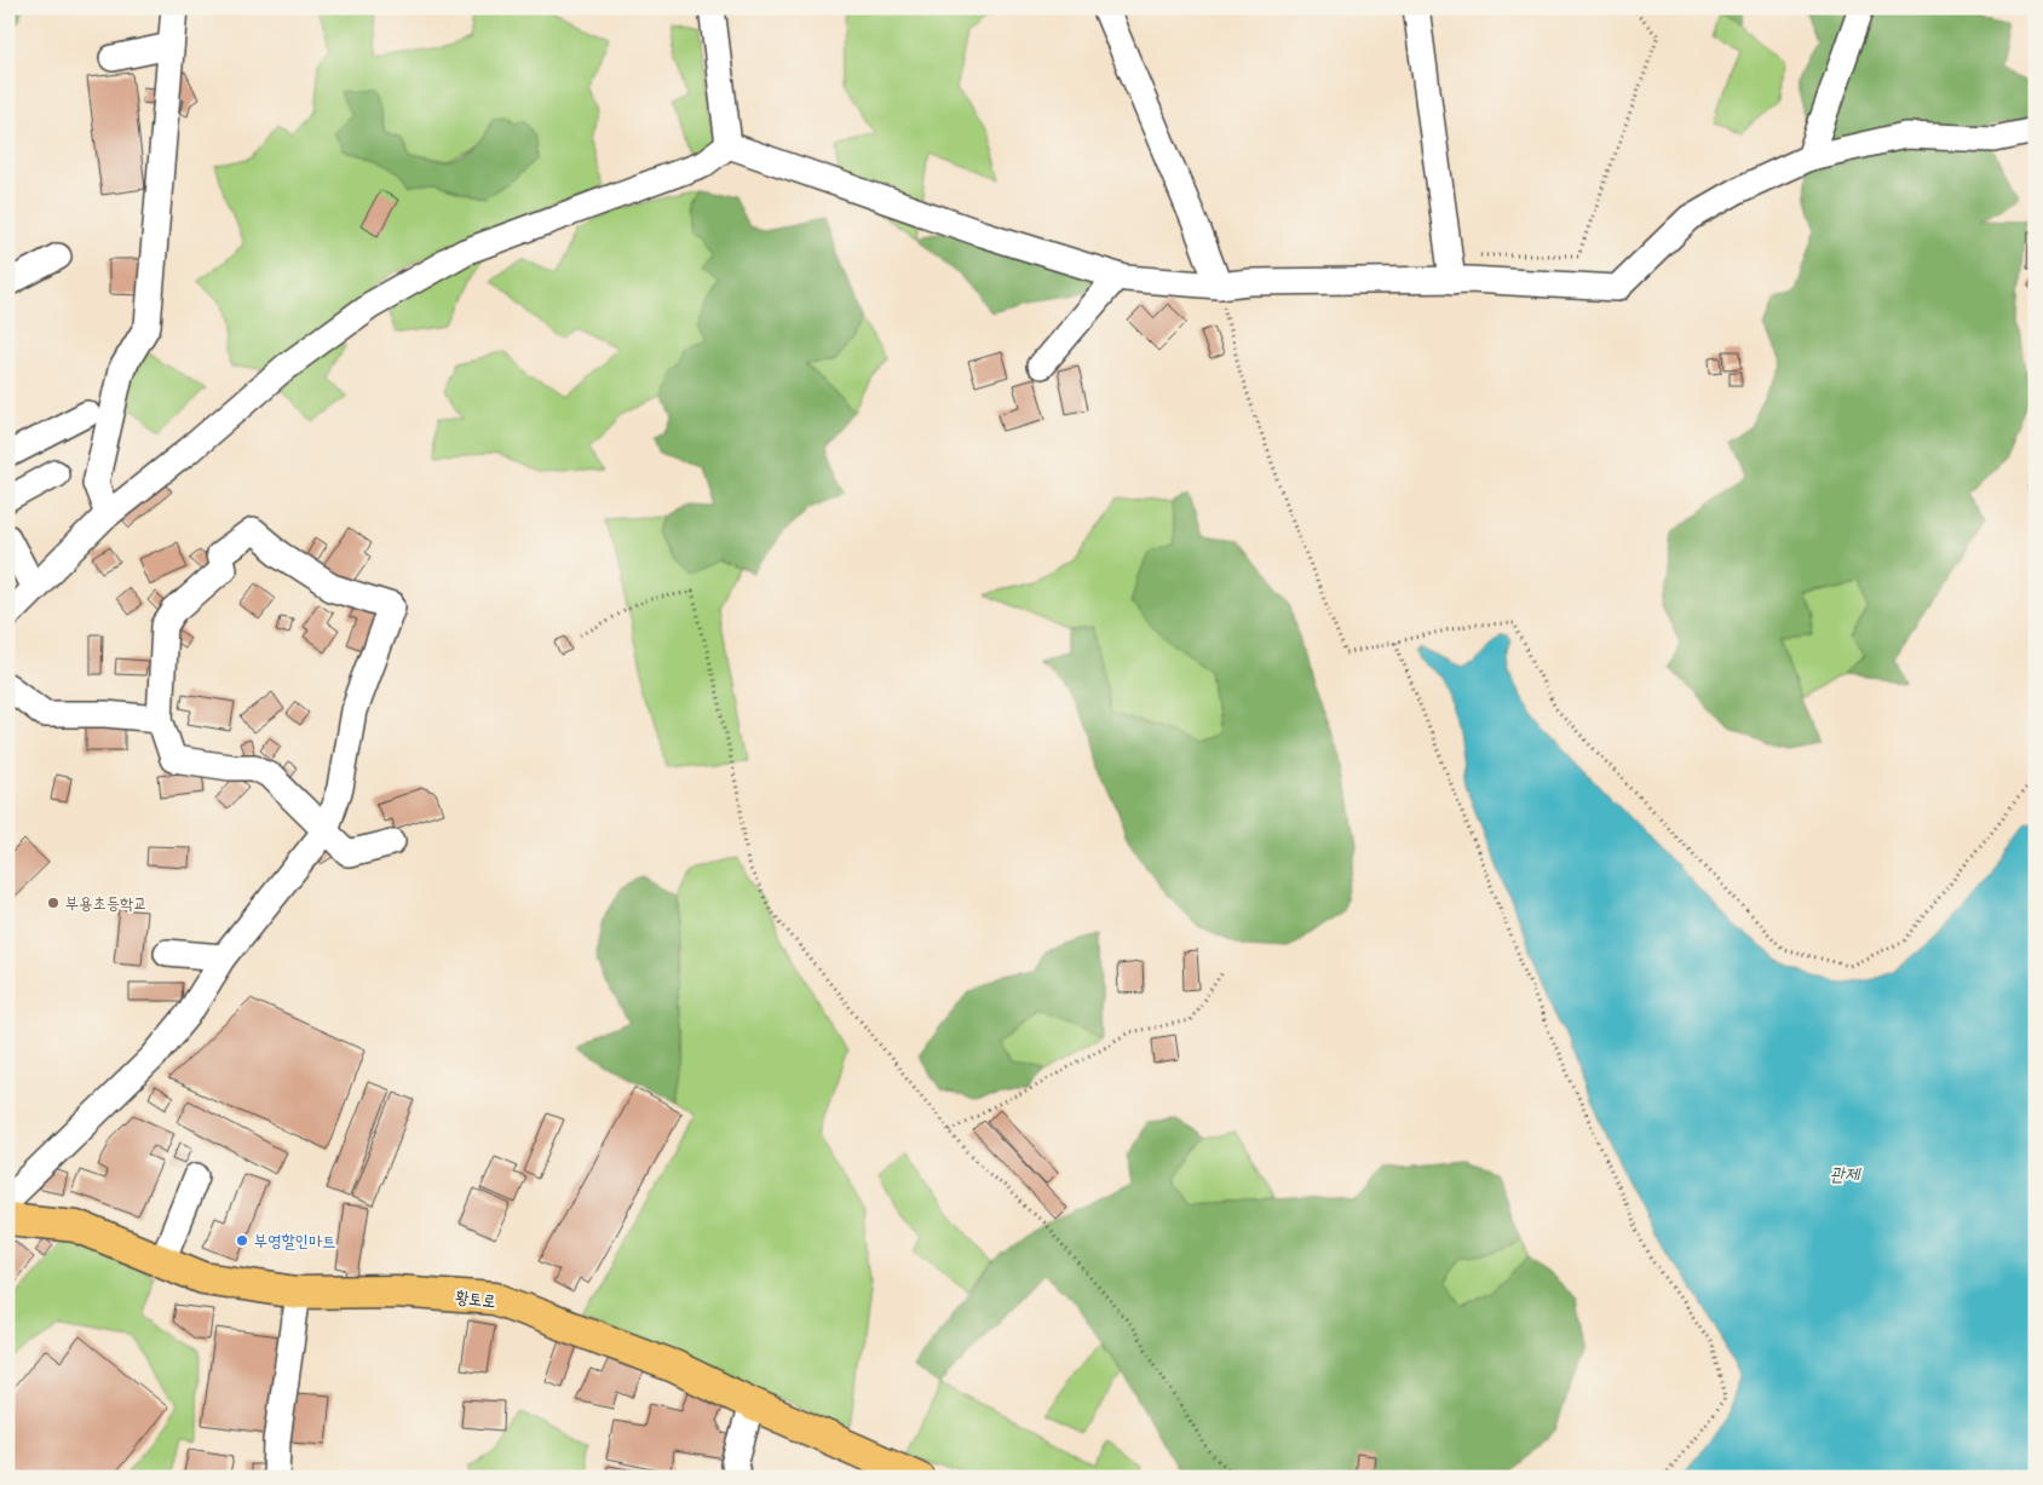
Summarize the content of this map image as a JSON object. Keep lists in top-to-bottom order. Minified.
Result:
{"streets":{"main road":["황토로"]},"water":["관제"],"places":["부용초등학교","부영할인마트"]}
